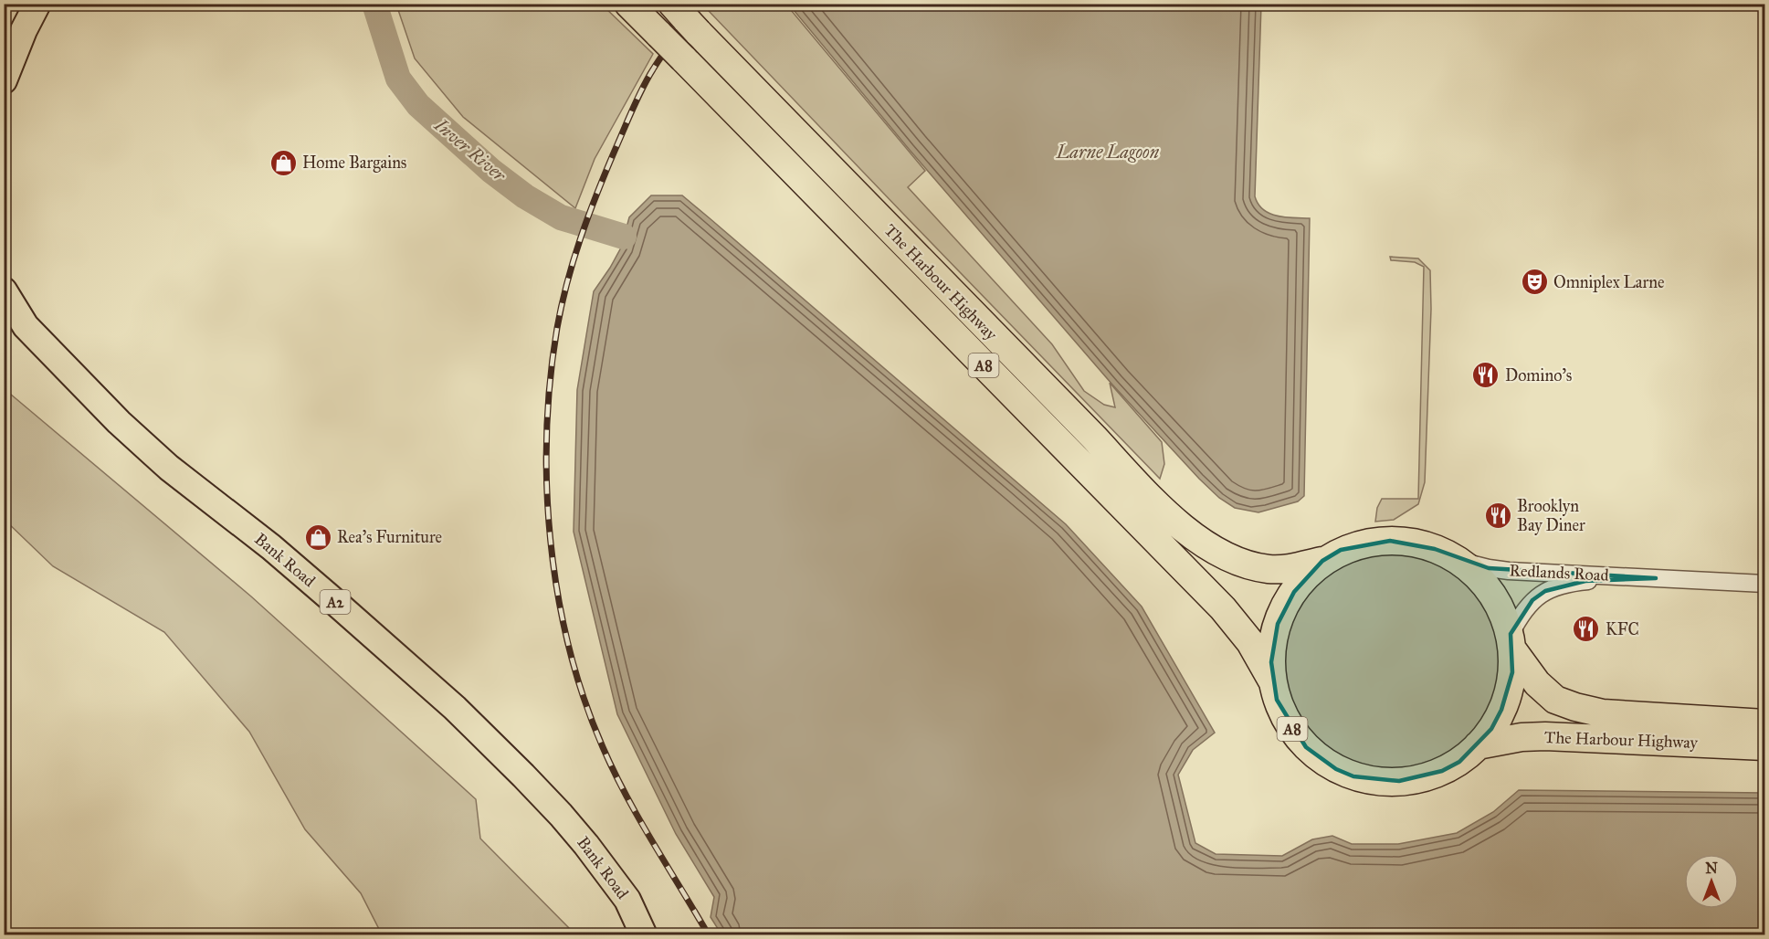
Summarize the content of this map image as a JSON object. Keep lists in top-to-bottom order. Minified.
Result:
{"streets":{"highway":["The Harbour Highway","A8"],"main road":["Bank Road","A2"],"street":["Redlands Road"]},"crossings":[["The Harbour Highway","A8"],["The Harbour Highway","Redlands Road"],["A8","Redlands Road"]],"water":["Inver River","Larne Lagoon"],"places":{"shop":["Home Bargains","Rea's Furniture"],"theatre":["Omniplex Larne"],"restaurant":["Domino's","Brooklyn Bay Diner","KFC"]},"north":"top"}
